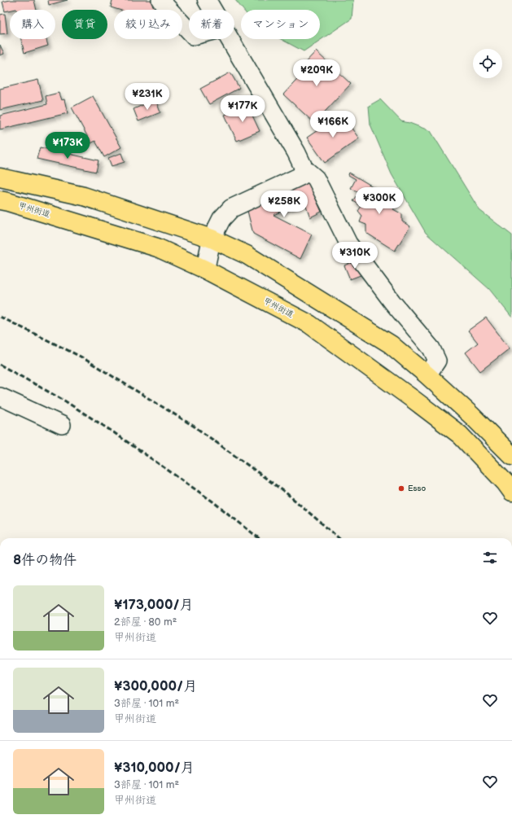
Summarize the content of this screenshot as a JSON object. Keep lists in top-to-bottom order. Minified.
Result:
{"streets":{"highway":["甲州街道"]},"places":["Esso"],"page":{"chip":["購入","賃貸","絞り込み","新着","マンション"],"price":["¥209K","¥231K","¥177K","¥166K","¥173K","¥300K","¥258K","¥310K"],"heading":"8件の物件","list":[{"name":"¥173,000/月","note":"2部屋 · 80 m² · 甲州街道"},{"name":"¥300,000/月","note":"3部屋 · 101 m² · 甲州街道"},{"name":"¥310,000/月","note":"3部屋 · 101 m² · 甲州街道"}]}}
